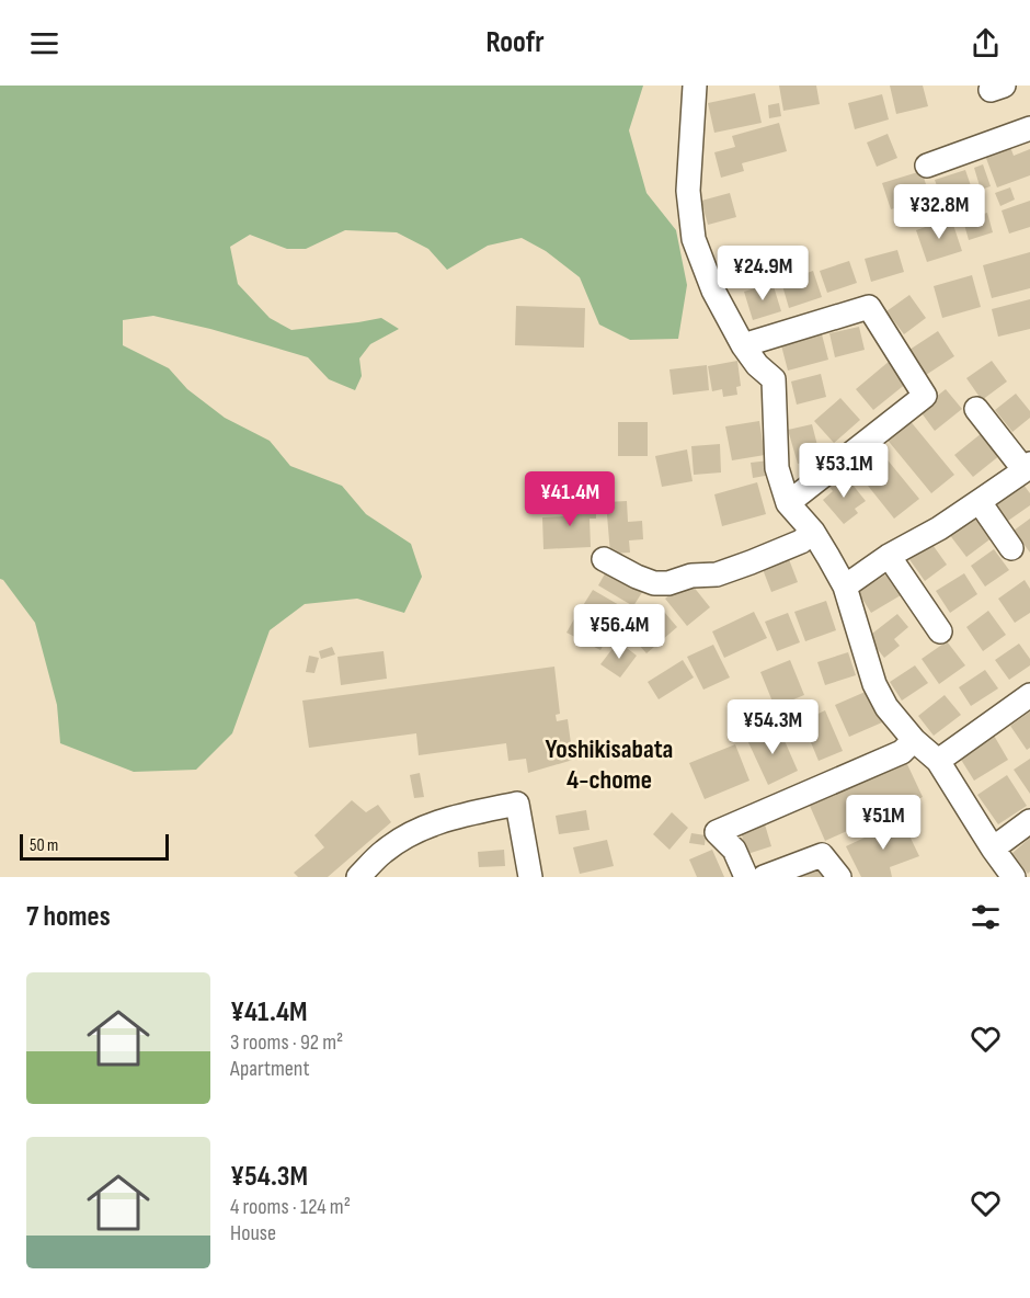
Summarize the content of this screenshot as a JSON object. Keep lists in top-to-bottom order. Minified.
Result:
{"districts":["Yoshikisabata 4-chome"],"scale_bar":"50 m","page":{"header":"Roofr","price":["¥32.8M","¥24.9M","¥53.1M","¥41.4M","¥56.4M","¥54.3M","¥51M"],"scale":"50 m","heading":"7 homes","list":[{"name":"¥41.4M","note":"3 rooms · 92 m² · Apartment"},{"name":"¥54.3M","note":"4 rooms · 124 m² · House"}]}}
